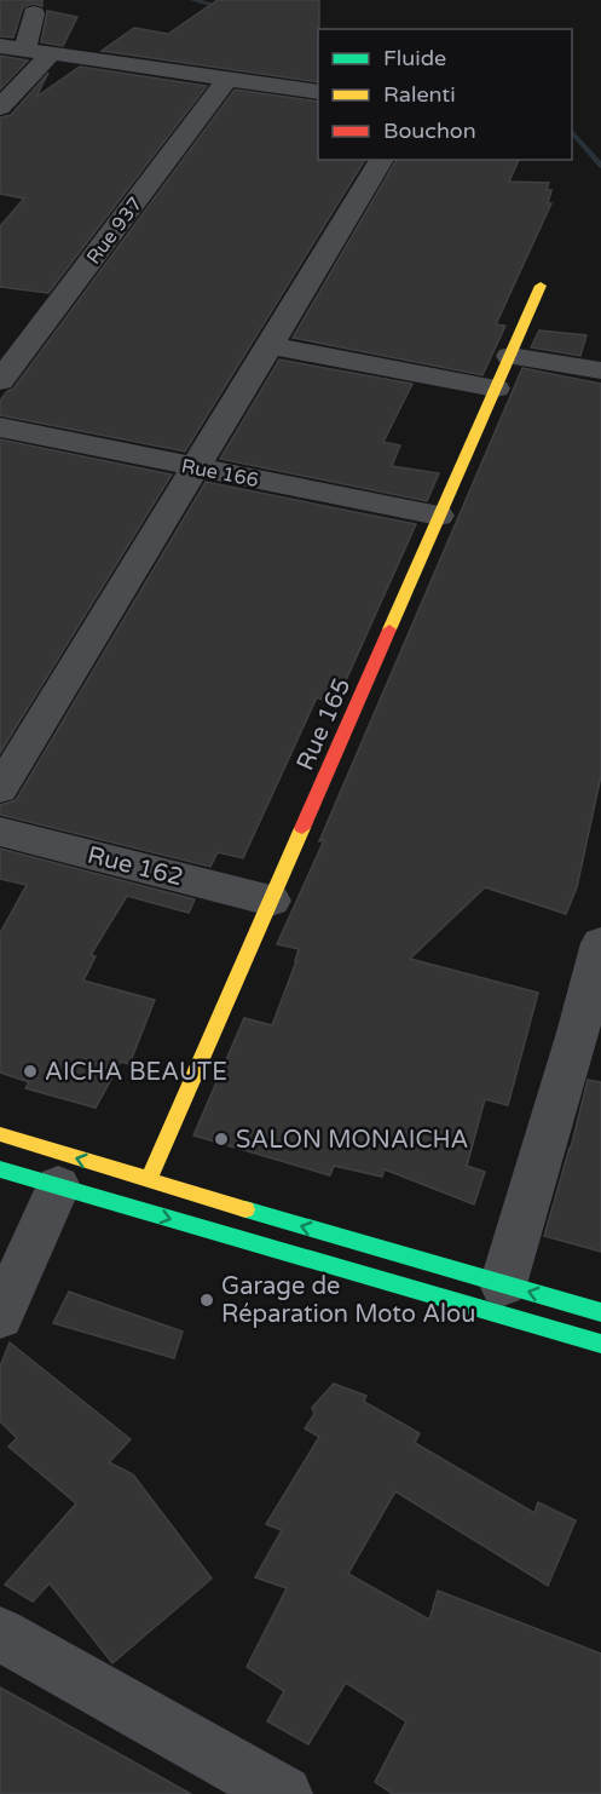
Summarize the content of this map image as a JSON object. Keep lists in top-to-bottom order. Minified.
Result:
{"streets":{"street":["Rue 937","Rue 166","Rue 165","Rue 162"]},"crossings":[["Rue 166","Rue 165"],["Rue 165","Rue 162"]],"places":["AICHA BEAUTE","SALON MONAICHA","Garage de Réparation Moto Alou"],"legend":["Fluide","Ralenti","Bouchon"]}
